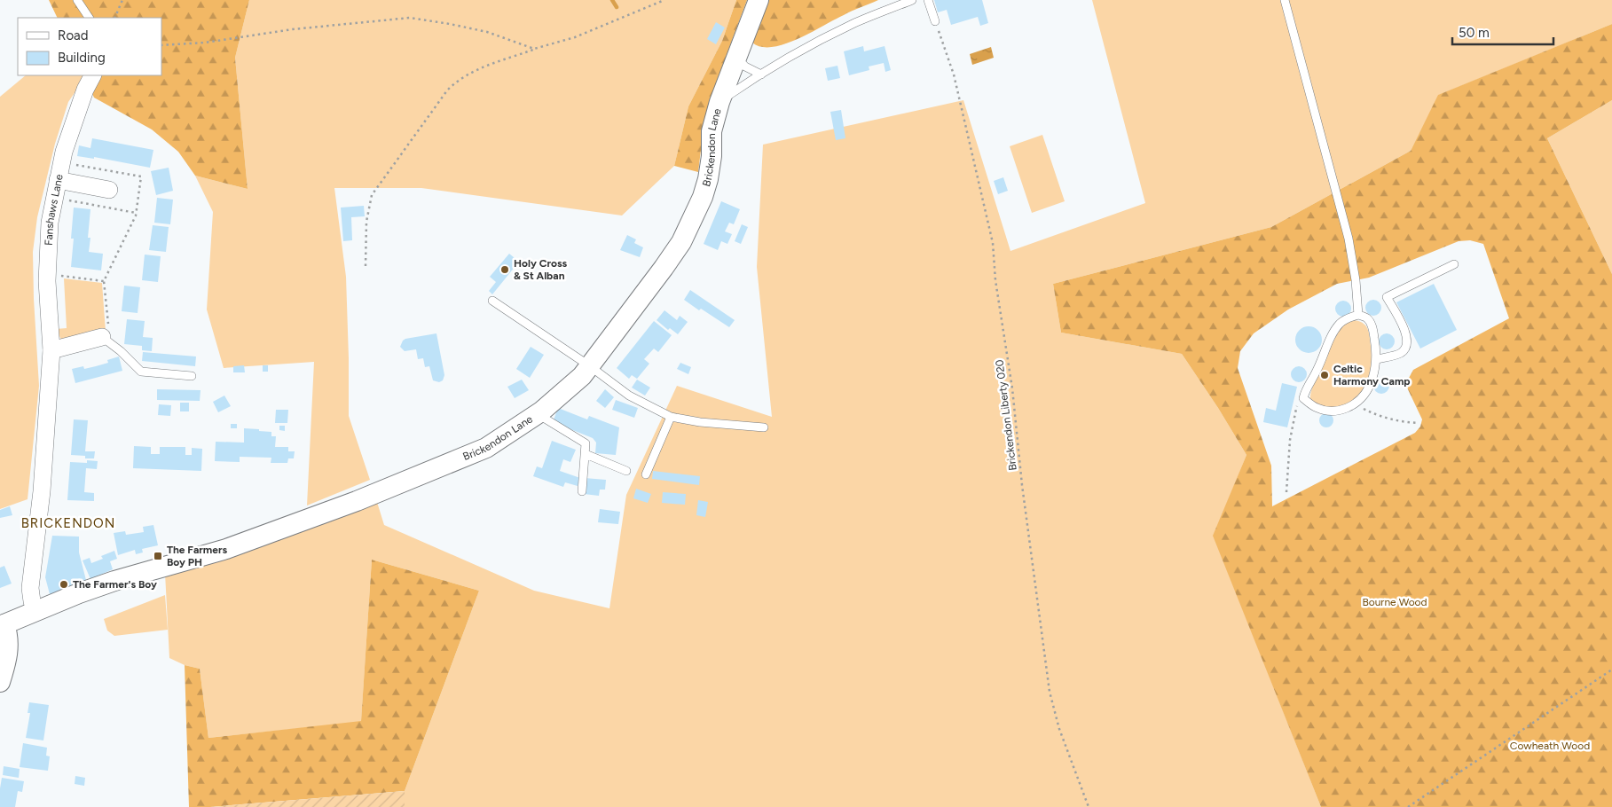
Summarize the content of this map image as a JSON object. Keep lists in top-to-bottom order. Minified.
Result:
{"streets":{"street":["Brickendon Lane","Fanshaws Lane"],"path":["Brickendon Liberty 020"]},"crossings":[["Brickendon Lane","Fanshaws Lane"]],"districts":["BRICKENDON"],"parks":["Bourne Wood","Cowheath Wood"],"places":{"other":["Holy Cross & St Alban","Celtic Harmony Camp","The Farmer's Boy"],"transit":["The Farmers Boy PH"]},"legend":["Road","Building"],"scale_bar":"50 m"}
